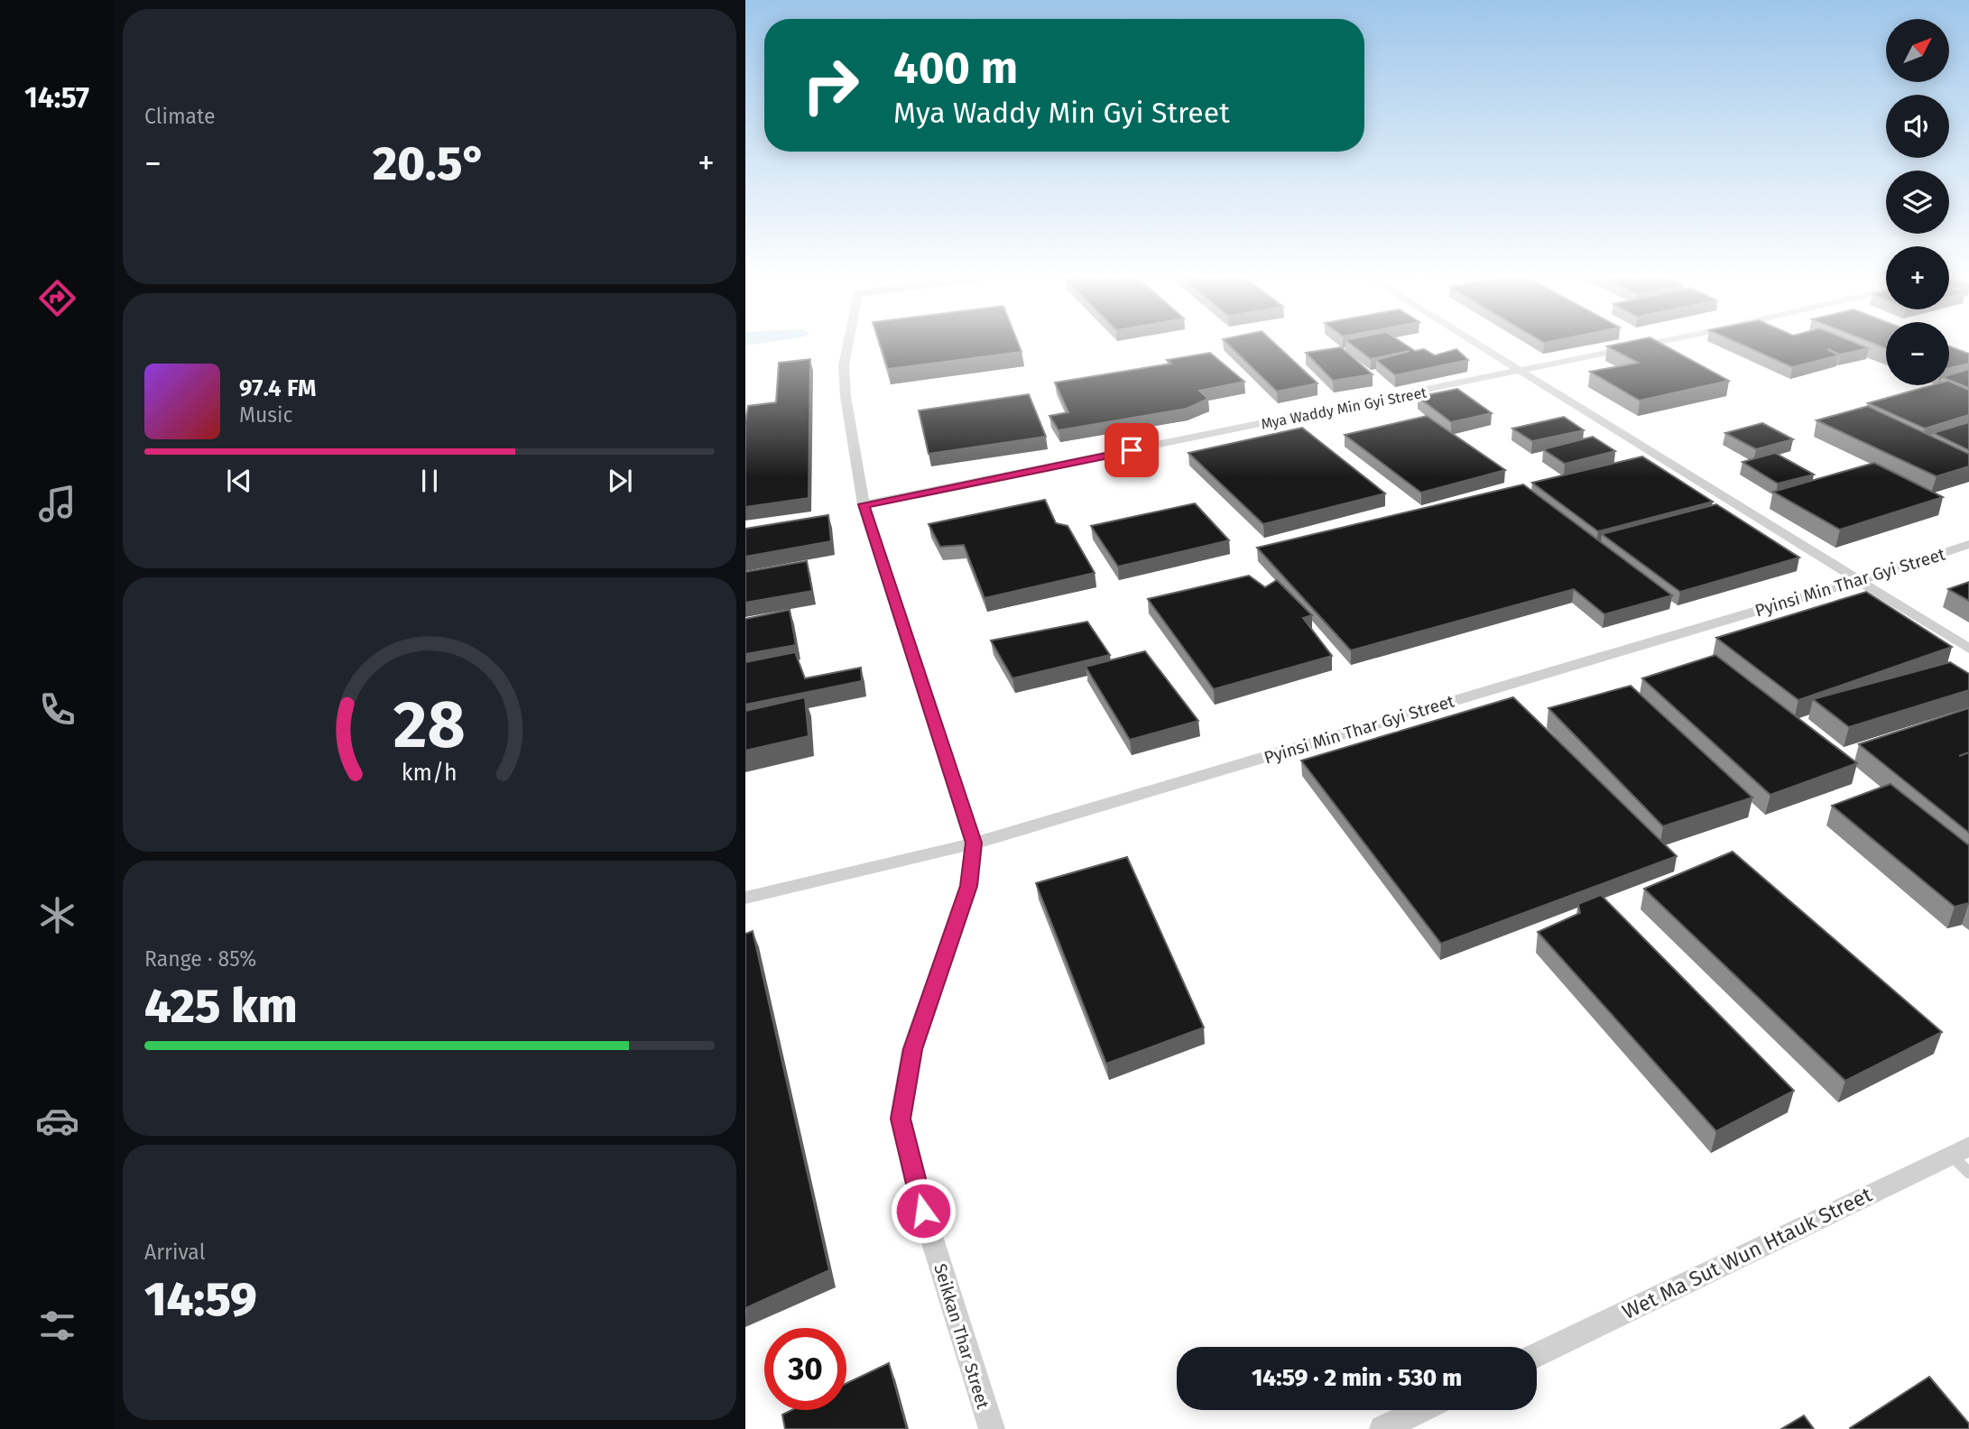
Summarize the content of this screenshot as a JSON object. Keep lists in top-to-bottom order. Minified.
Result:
{"streets":{"street":["Mya Waddy Min Gyi Street","Pyinsi Min Thar Gyi Street","Wet Ma Sut Wun Htauk Street","Seikkan Thar Street"]},"crossings":[["Mya Waddy Min Gyi Street","Seikkan Thar Street"],["Pyinsi Min Thar Gyi Street","Seikkan Thar Street"]],"north":"top right","page":{"tabs":"14:57","tile":["Climate",["Range · 85%","425 km"],["Arrival","14:59"]],"map_buttons":["+","−"],"turn":["400 m","Mya Waddy Min Gyi Street"],"heat":["−","20.5°","+"],"song":["97.4 FM","Music"],"limit":"30","trip":"14:59 · 2 min · 530 m","gauge":["28","km/h"]}}
